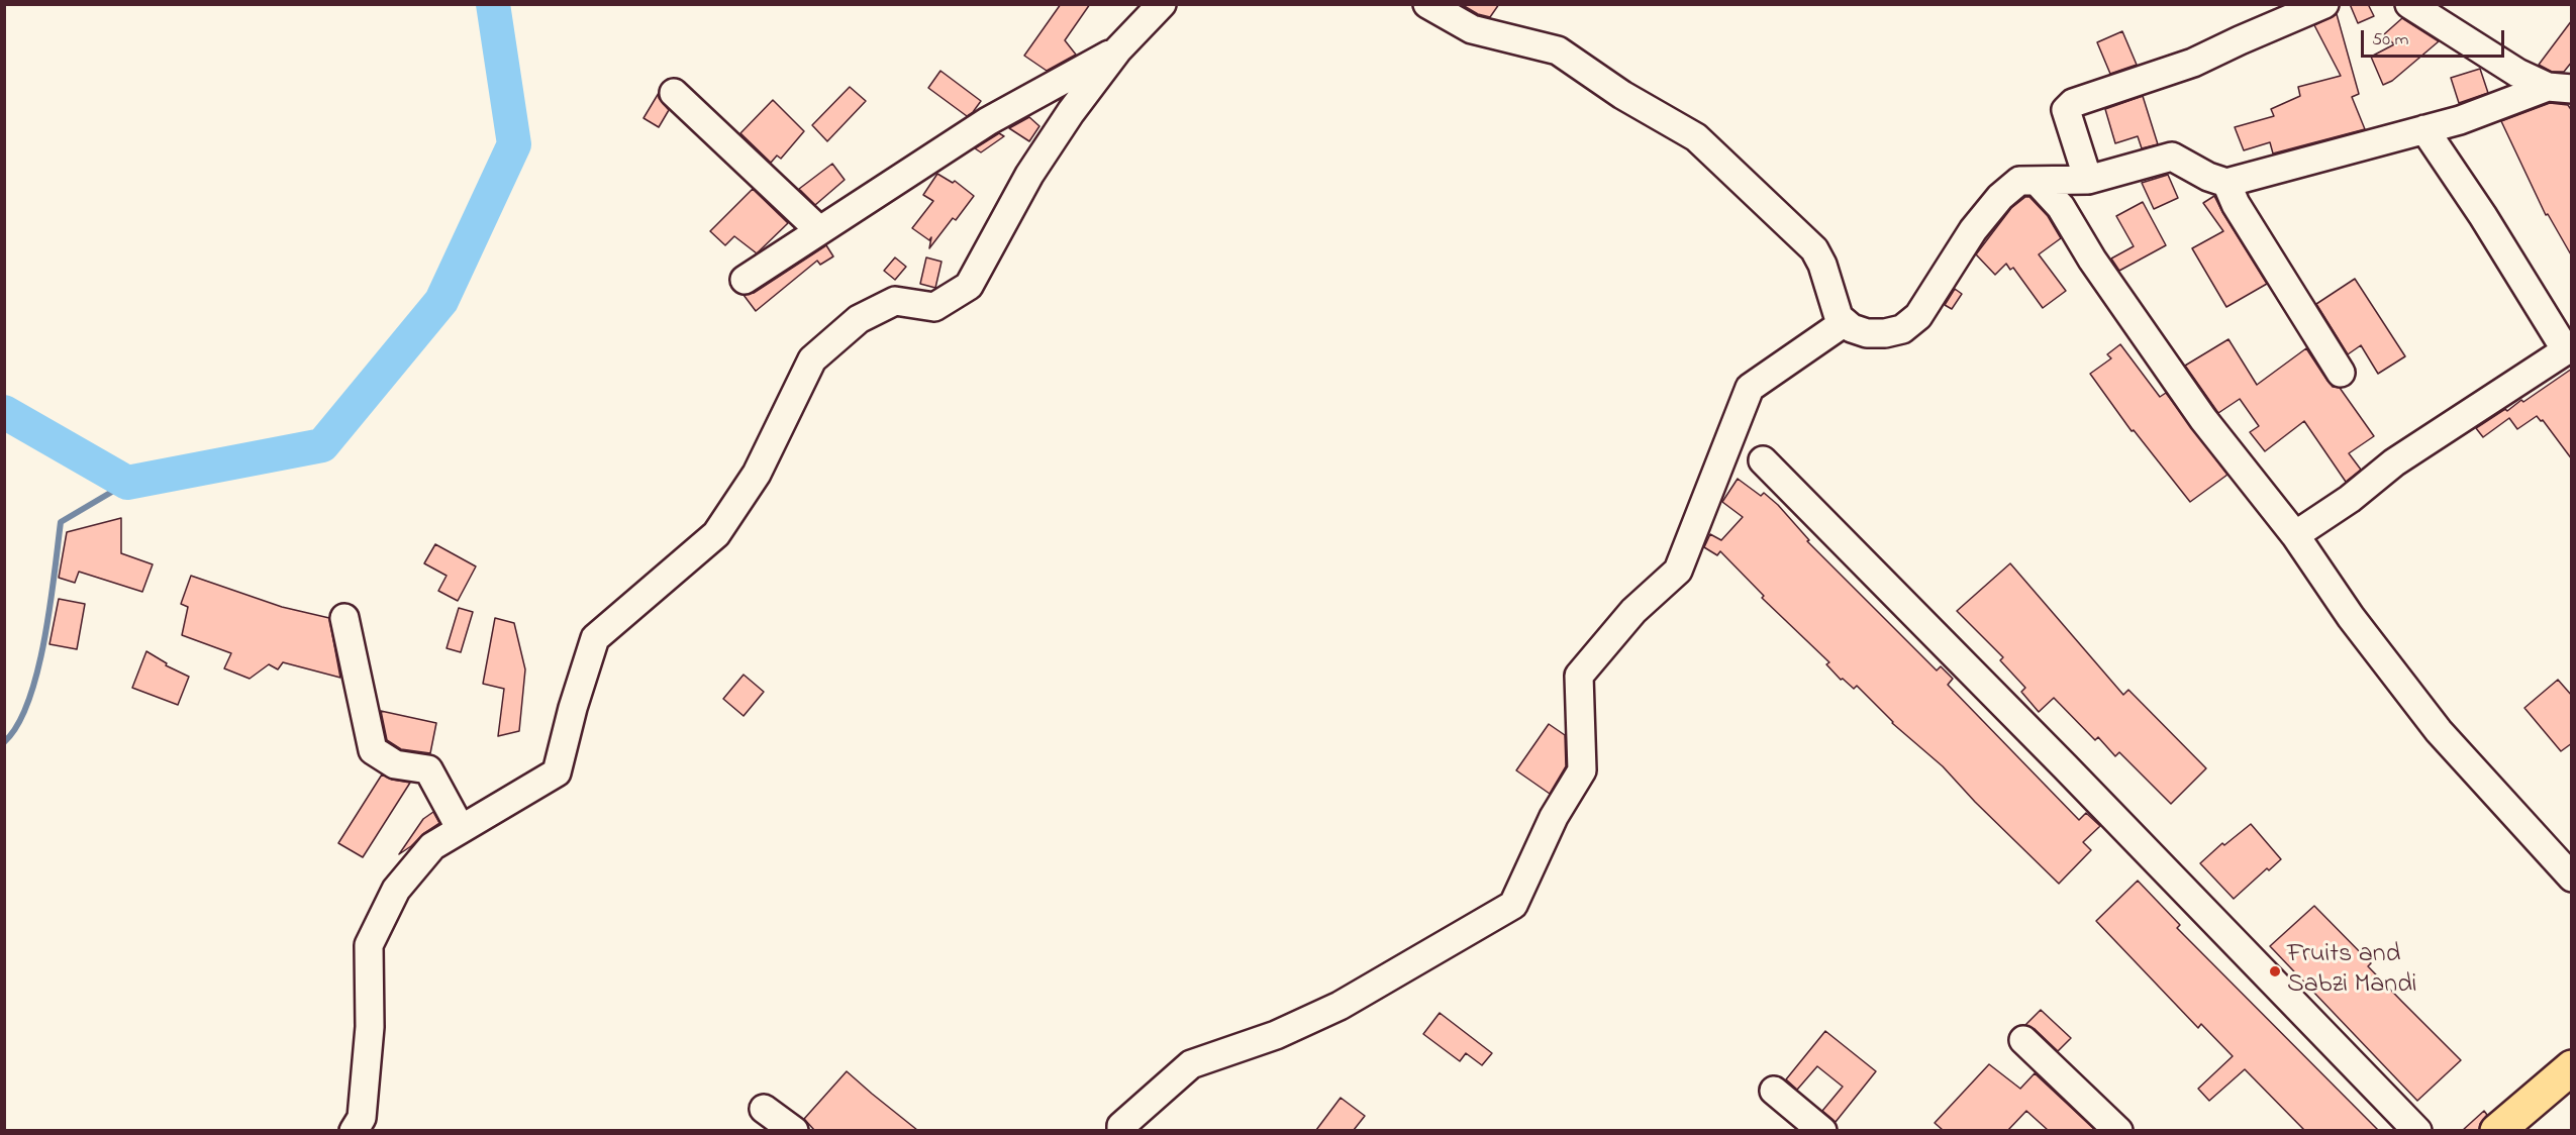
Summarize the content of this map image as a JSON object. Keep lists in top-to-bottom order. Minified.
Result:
{"places":["Fruits and Sabzi Mandi"],"scale_bar":"50 m"}
